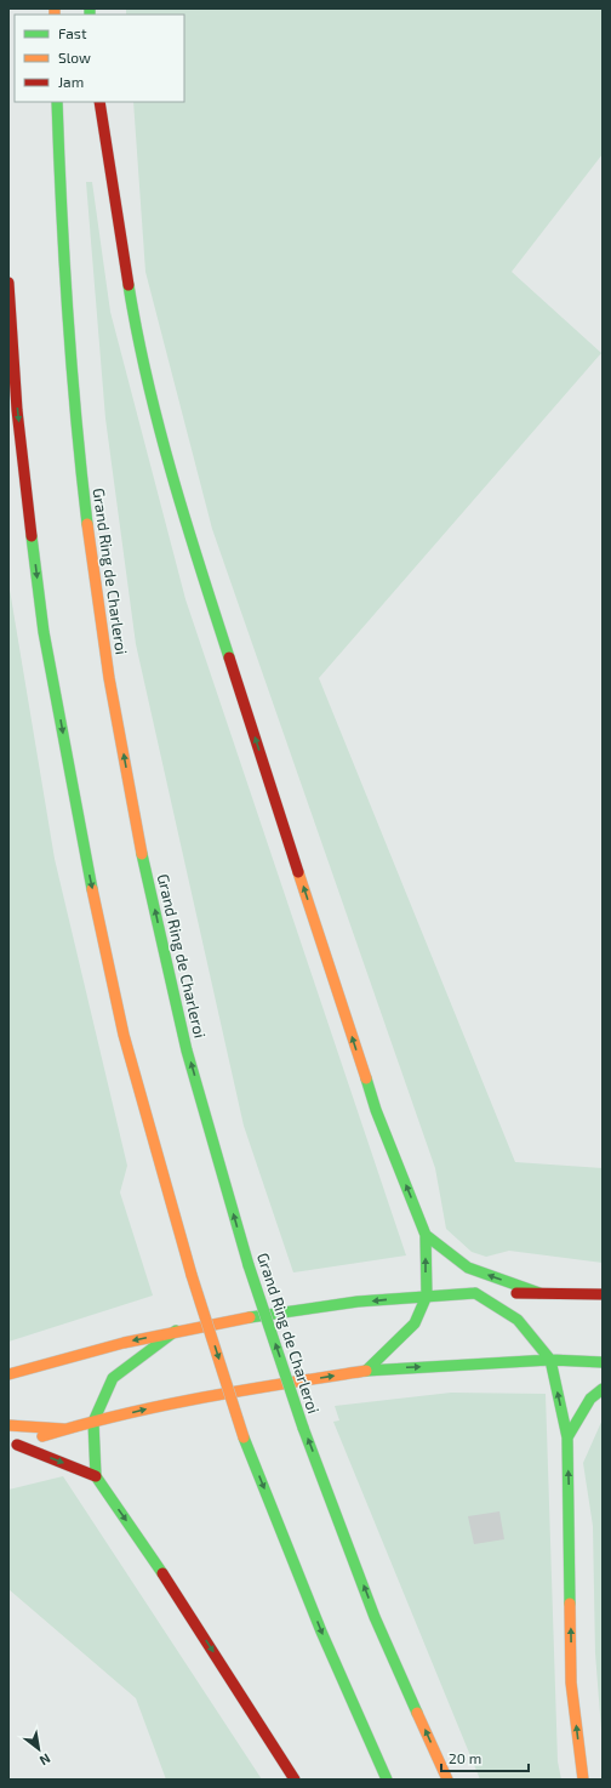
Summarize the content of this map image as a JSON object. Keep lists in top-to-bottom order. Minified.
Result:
{"streets":{"main road":["Grand Ring de Charleroi"]},"legend":["Fast","Slow","Jam"],"scale_bar":"20 m","north":"bottom right"}
